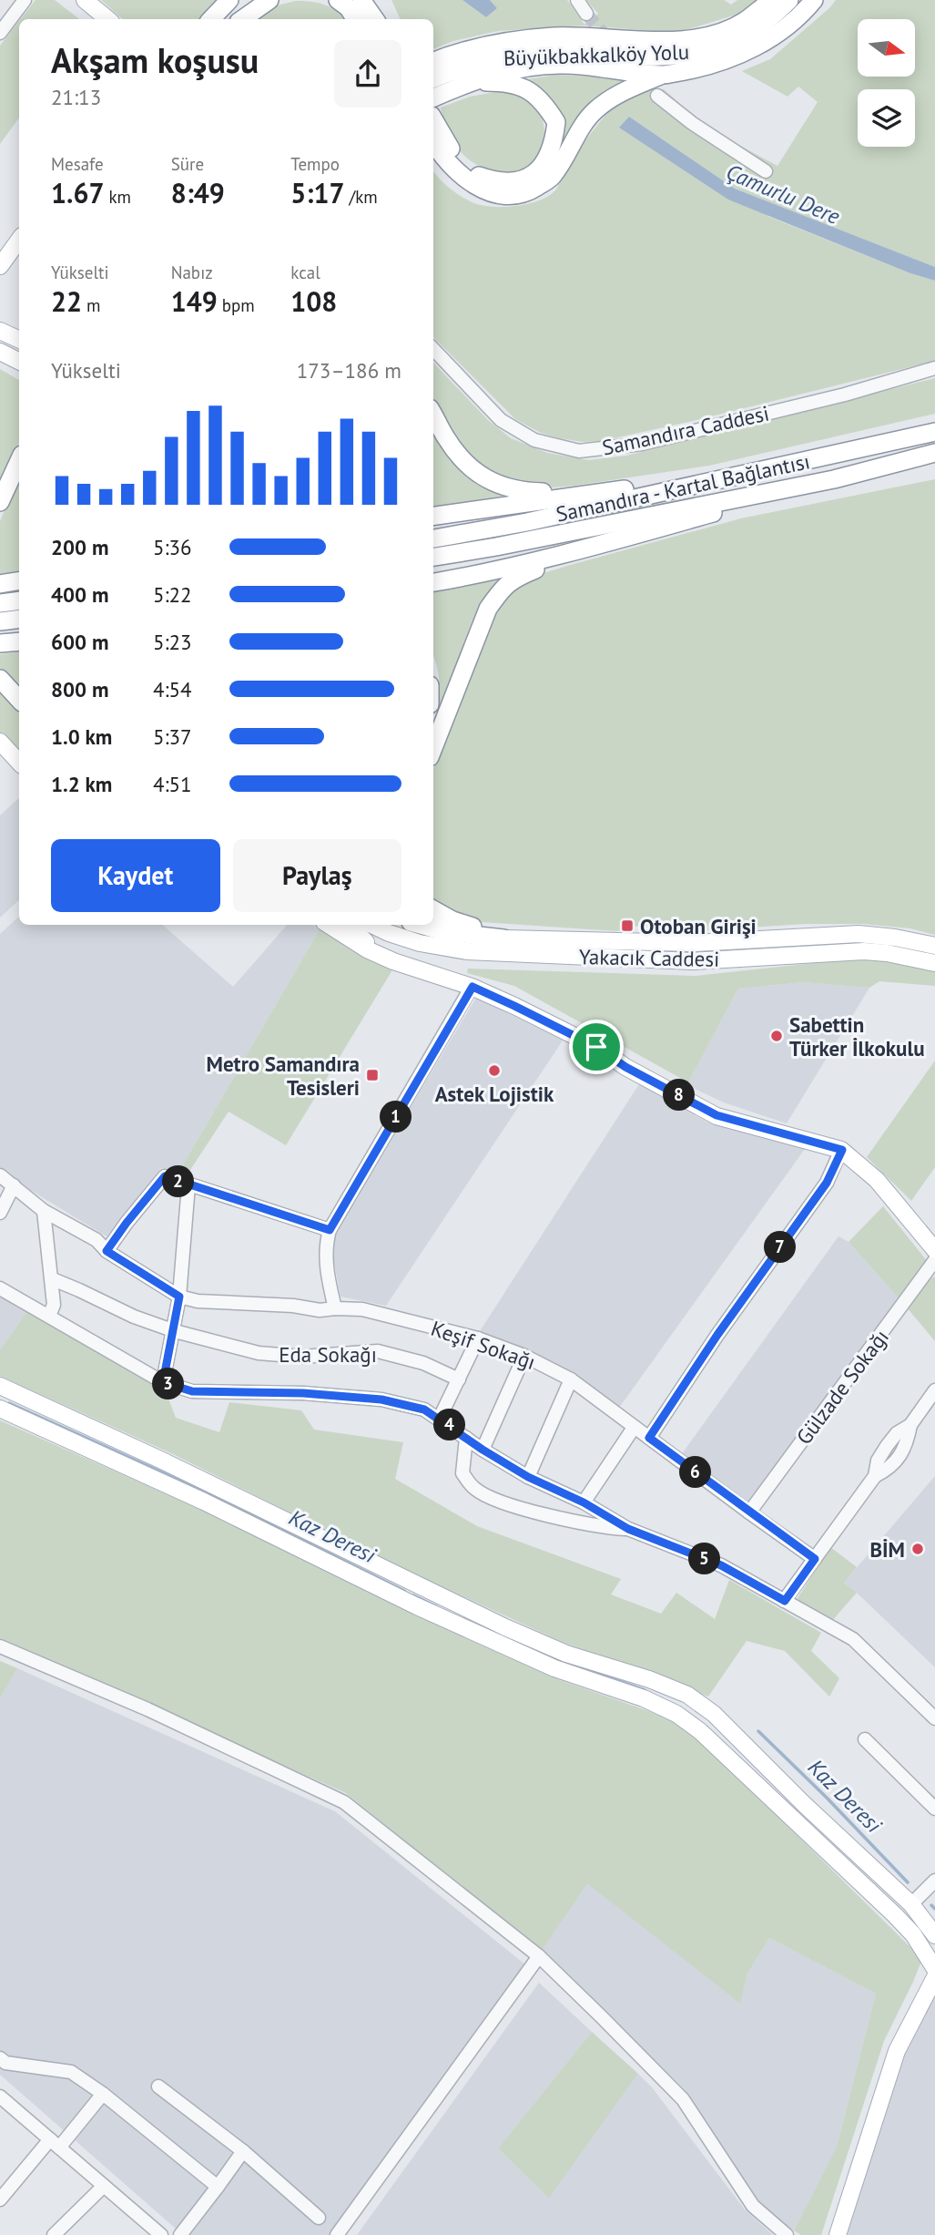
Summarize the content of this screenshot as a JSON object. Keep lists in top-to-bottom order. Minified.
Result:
{"streets":{"highway":["Büyükbakkalköy Yolu","Samandıra - Kartal Bağlantısı","Yakacık Caddesi"],"street":["Samandıra Caddesi","Keşif Sokağı","Eda Sokağı","Gülzade Sokağı"]},"crossings":[["Keşif Sokağı","Gülzade Sokağı"]],"water":["Çamurlu Dere","Kaz Deresi"],"places":{"transit":["Otoban Girişi","Metro Samandıra Tesisleri"],"other":["Sabettin Türker İlkokulu","Astek Lojistik","BİM"]},"north":"right","page":{"heading":["Akşam koşusu","21:13"],"stats":[["Mesafe","1.67 km"],["Süre","8:49"],["Tempo","5:17 /km"],["Yükselti","22 m"],["Nabız","149 bpm"],["kcal","108"]],"chart":["Yükselti","173–186 m"],"list":[{"name":"200 m","note":"5:36"},{"name":"400 m","note":"5:22"},{"name":"600 m","note":"5:23"},{"name":"800 m","note":"4:54"},{"name":"1.0 km","note":"5:37"},{"name":"1.2 km","note":"4:51"}],"buttons":["Kaydet","Paylaş"],"pins":["8","1","2","7","3","4","6","5"]}}
